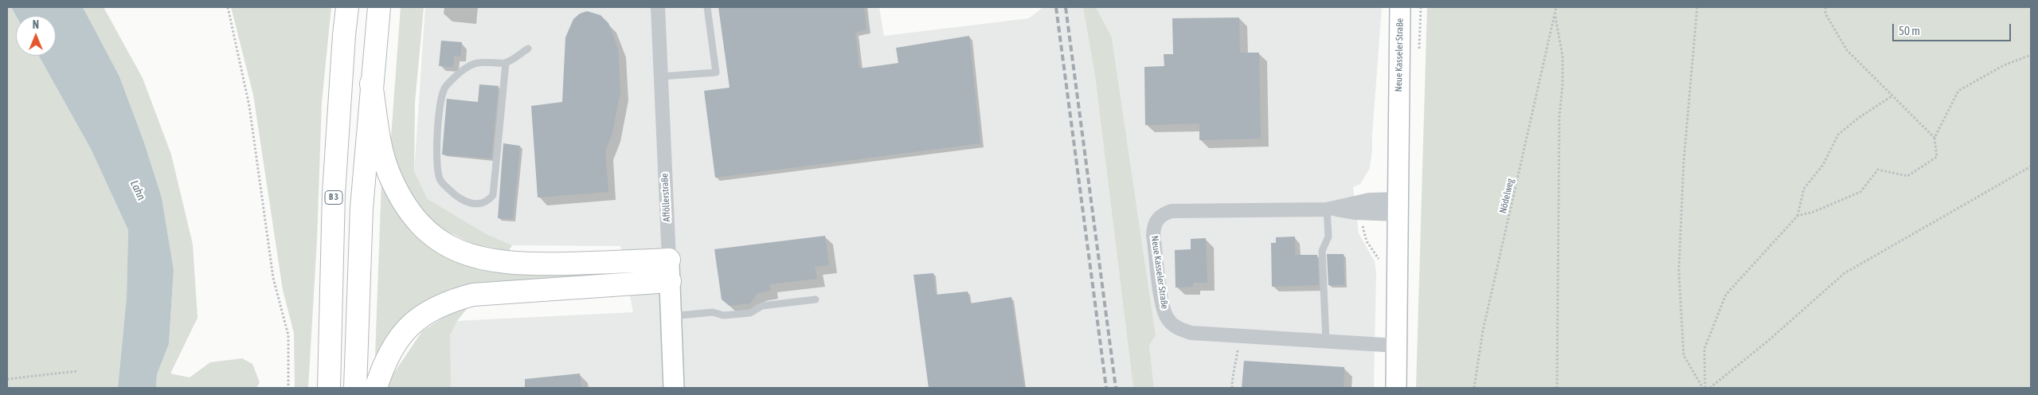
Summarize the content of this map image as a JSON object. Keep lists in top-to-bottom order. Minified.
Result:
{"streets":{"highway":["B 3"],"main road":["Neue Kasseler Straße","Afföllerstraße"],"path":["Nödelweg"]},"water":["Lahn"],"scale_bar":"50 m","north":"top"}
